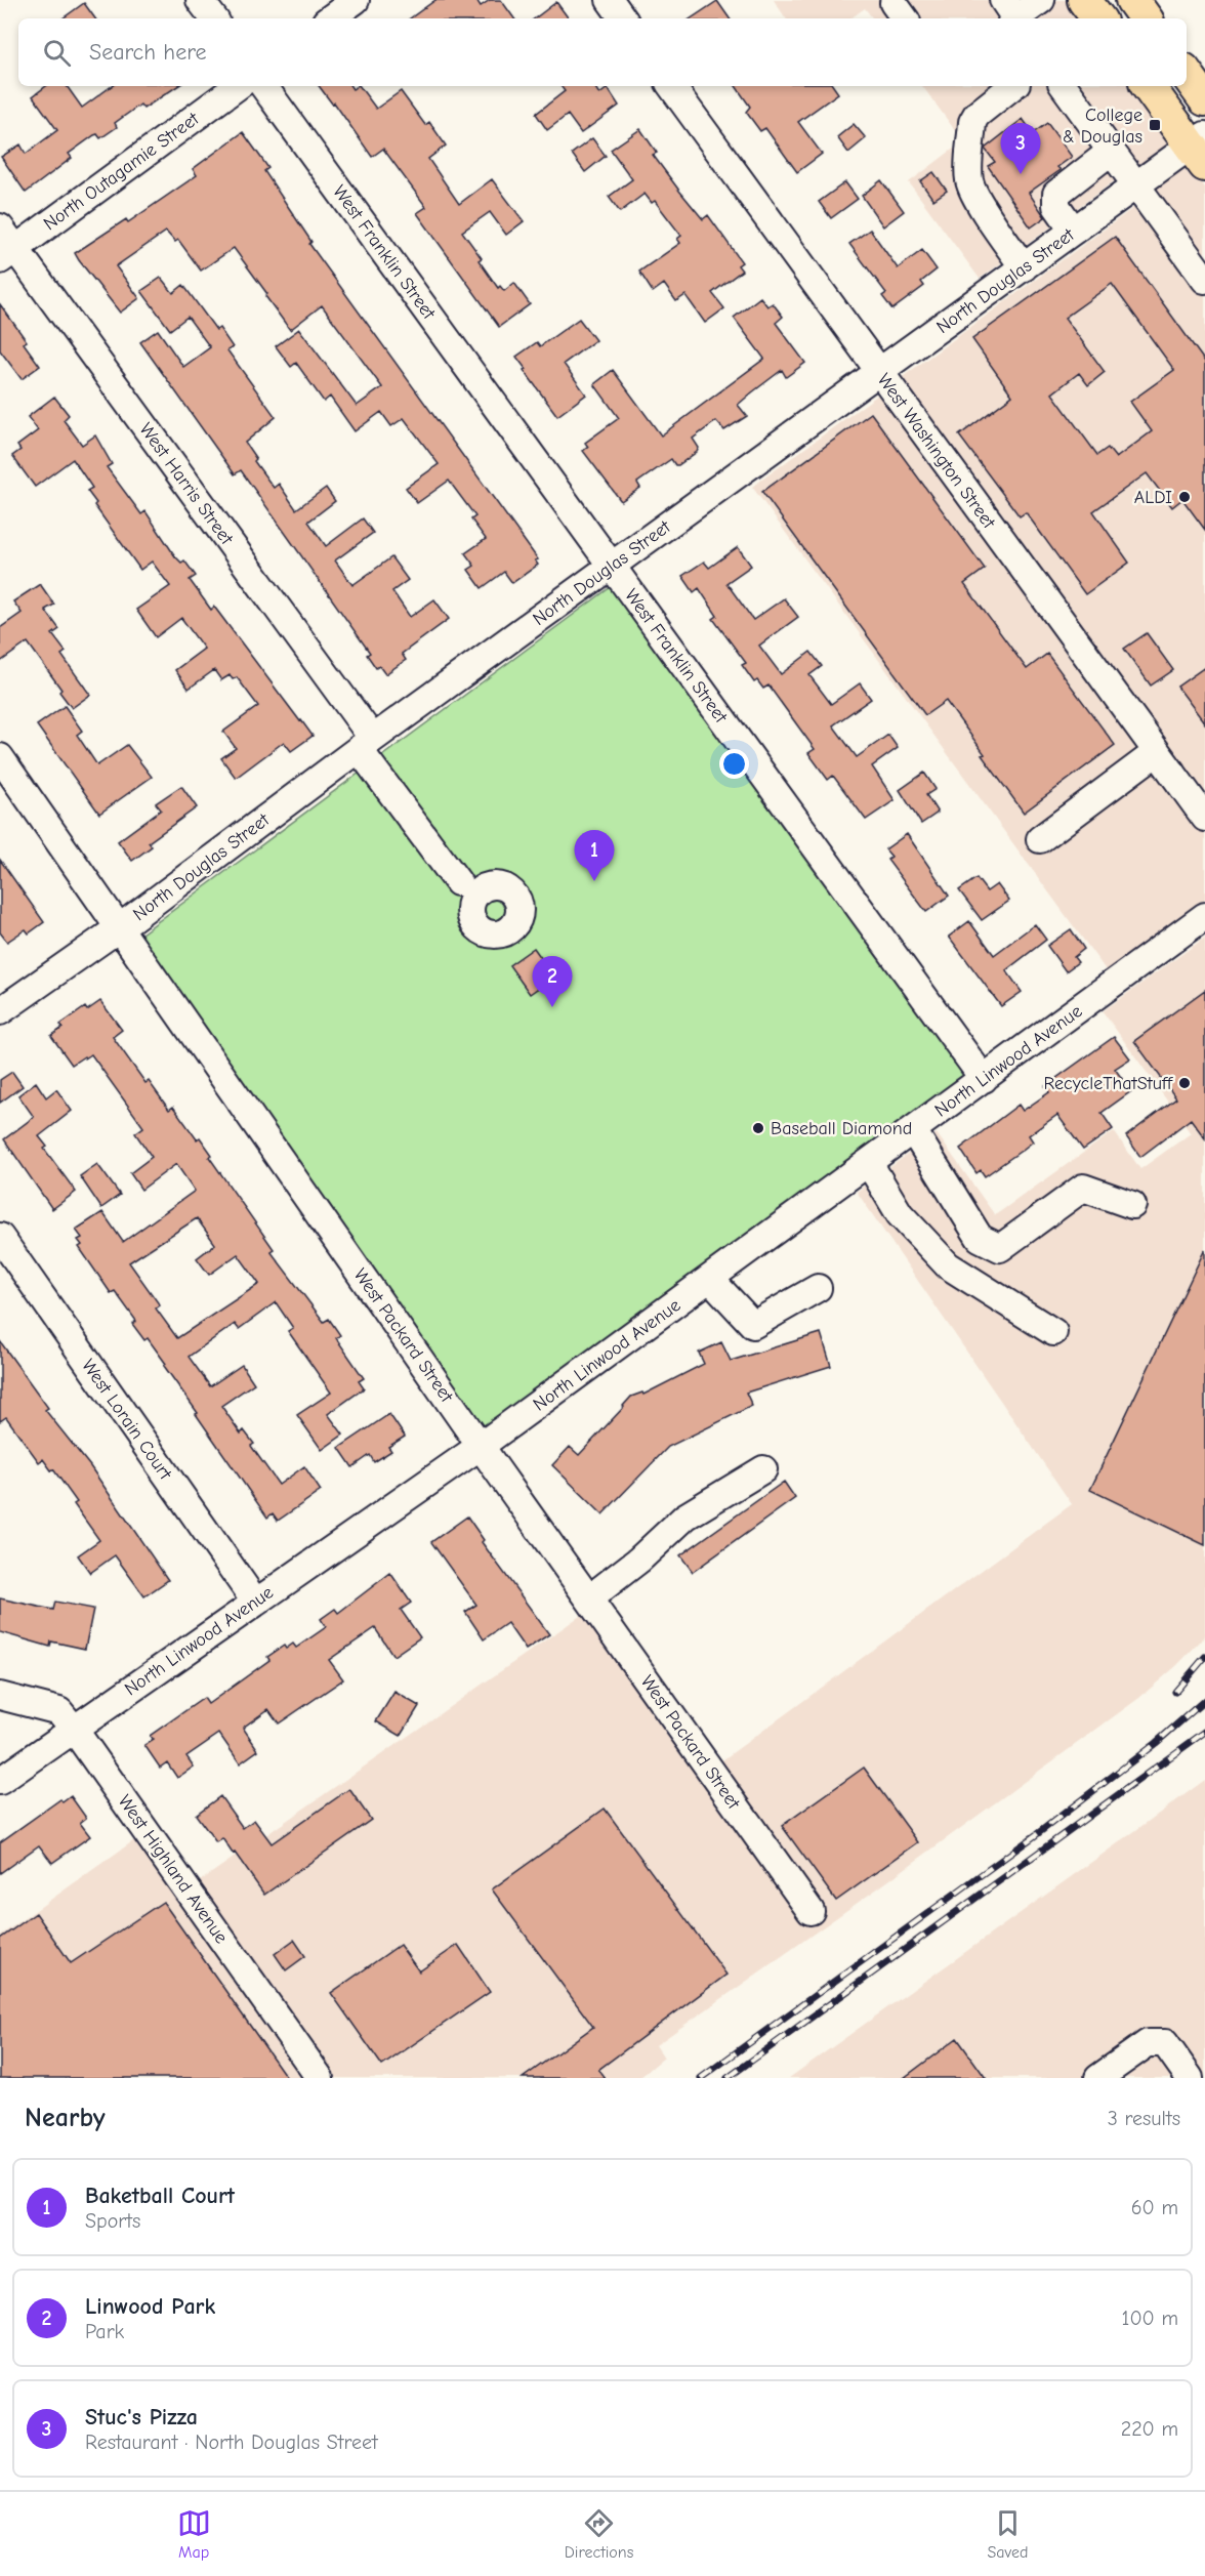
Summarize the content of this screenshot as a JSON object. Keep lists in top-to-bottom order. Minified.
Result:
{"streets":{"street":["North Outagamie Street","West Franklin Street","North Douglas Street","West Washington Street","West Harris Street","North Linwood Avenue","West Packard Street","West Lorain Court","West Highland Avenue"]},"crossings":[["North Outagamie Street","West Harris Street"],["West Franklin Street","North Douglas Street"],["West Franklin Street","North Linwood Avenue"],["North Douglas Street","West Washington Street"],["North Douglas Street","West Harris Street"],["North Douglas Street","West Packard Street"],["North Linwood Avenue","West Packard Street"],["North Linwood Avenue","West Lorain Court"],["North Linwood Avenue","West Highland Avenue"]],"places":{"transit":["College & Douglas"],"other":["ALDI","RecycleThatStuff","Baseball Diamond"]},"page":{"search":"Search here","pins":["3","1","2"],"heading":["Nearby","3 results"],"list":[{"mark":"1","name":"Baketball Court","note":"Sports","value":"60 m"},{"mark":"2","name":"Linwood Park","note":"Park","value":"100 m"},{"mark":"3","name":"Stuc's Pizza","note":"Restaurant · North Douglas Street","value":"220 m"}],"nav":["Map","Directions","Saved"]}}
